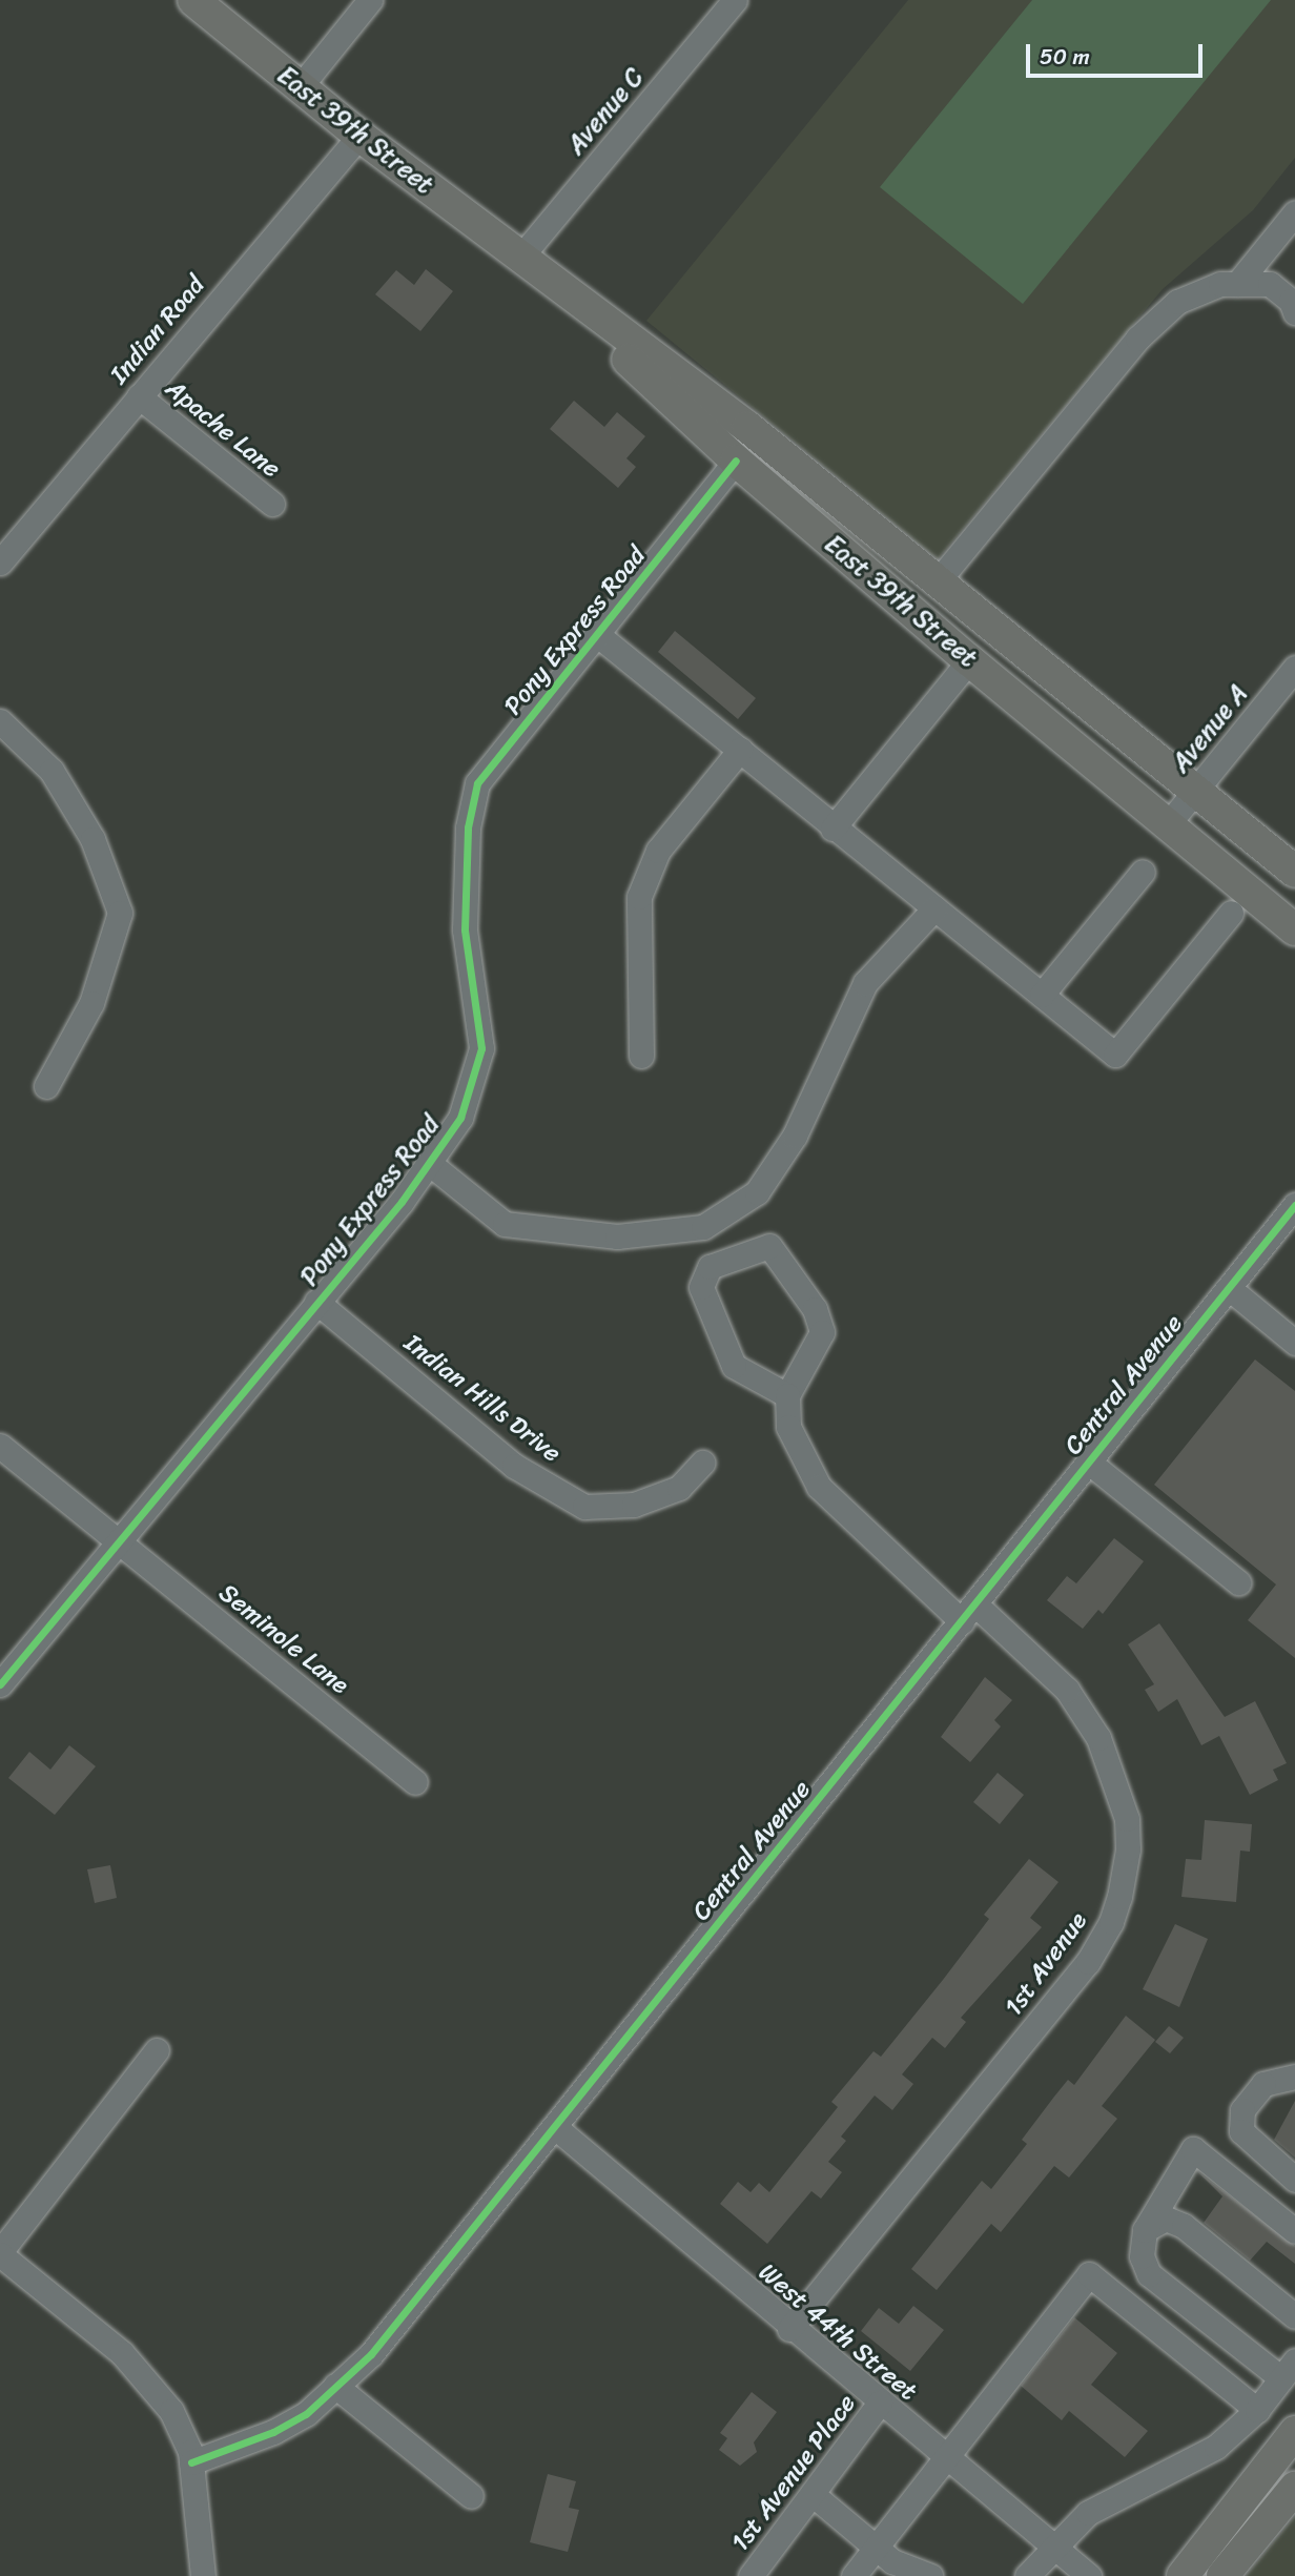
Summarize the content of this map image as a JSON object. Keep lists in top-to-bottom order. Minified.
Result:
{"streets":{"main road":["East 39th Street"],"street":["Avenue C","Indian Road","Apache Lane","Pony Express Road","Avenue A","Central Avenue","Indian Hills Drive","Seminole Lane","1st Avenue","West 44th Street","1st Avenue Place"]},"crossings":[["Avenue C","East 39th Street"],["East 39th Street","Indian Road"],["East 39th Street","Pony Express Road"],["East 39th Street","Avenue A"],["Indian Road","Apache Lane"],["Pony Express Road","Indian Hills Drive"],["Pony Express Road","Seminole Lane"],["Central Avenue","1st Avenue"],["Central Avenue","West 44th Street"],["1st Avenue","West 44th Street"],["West 44th Street","1st Avenue Place"]],"scale_bar":"50 m"}
